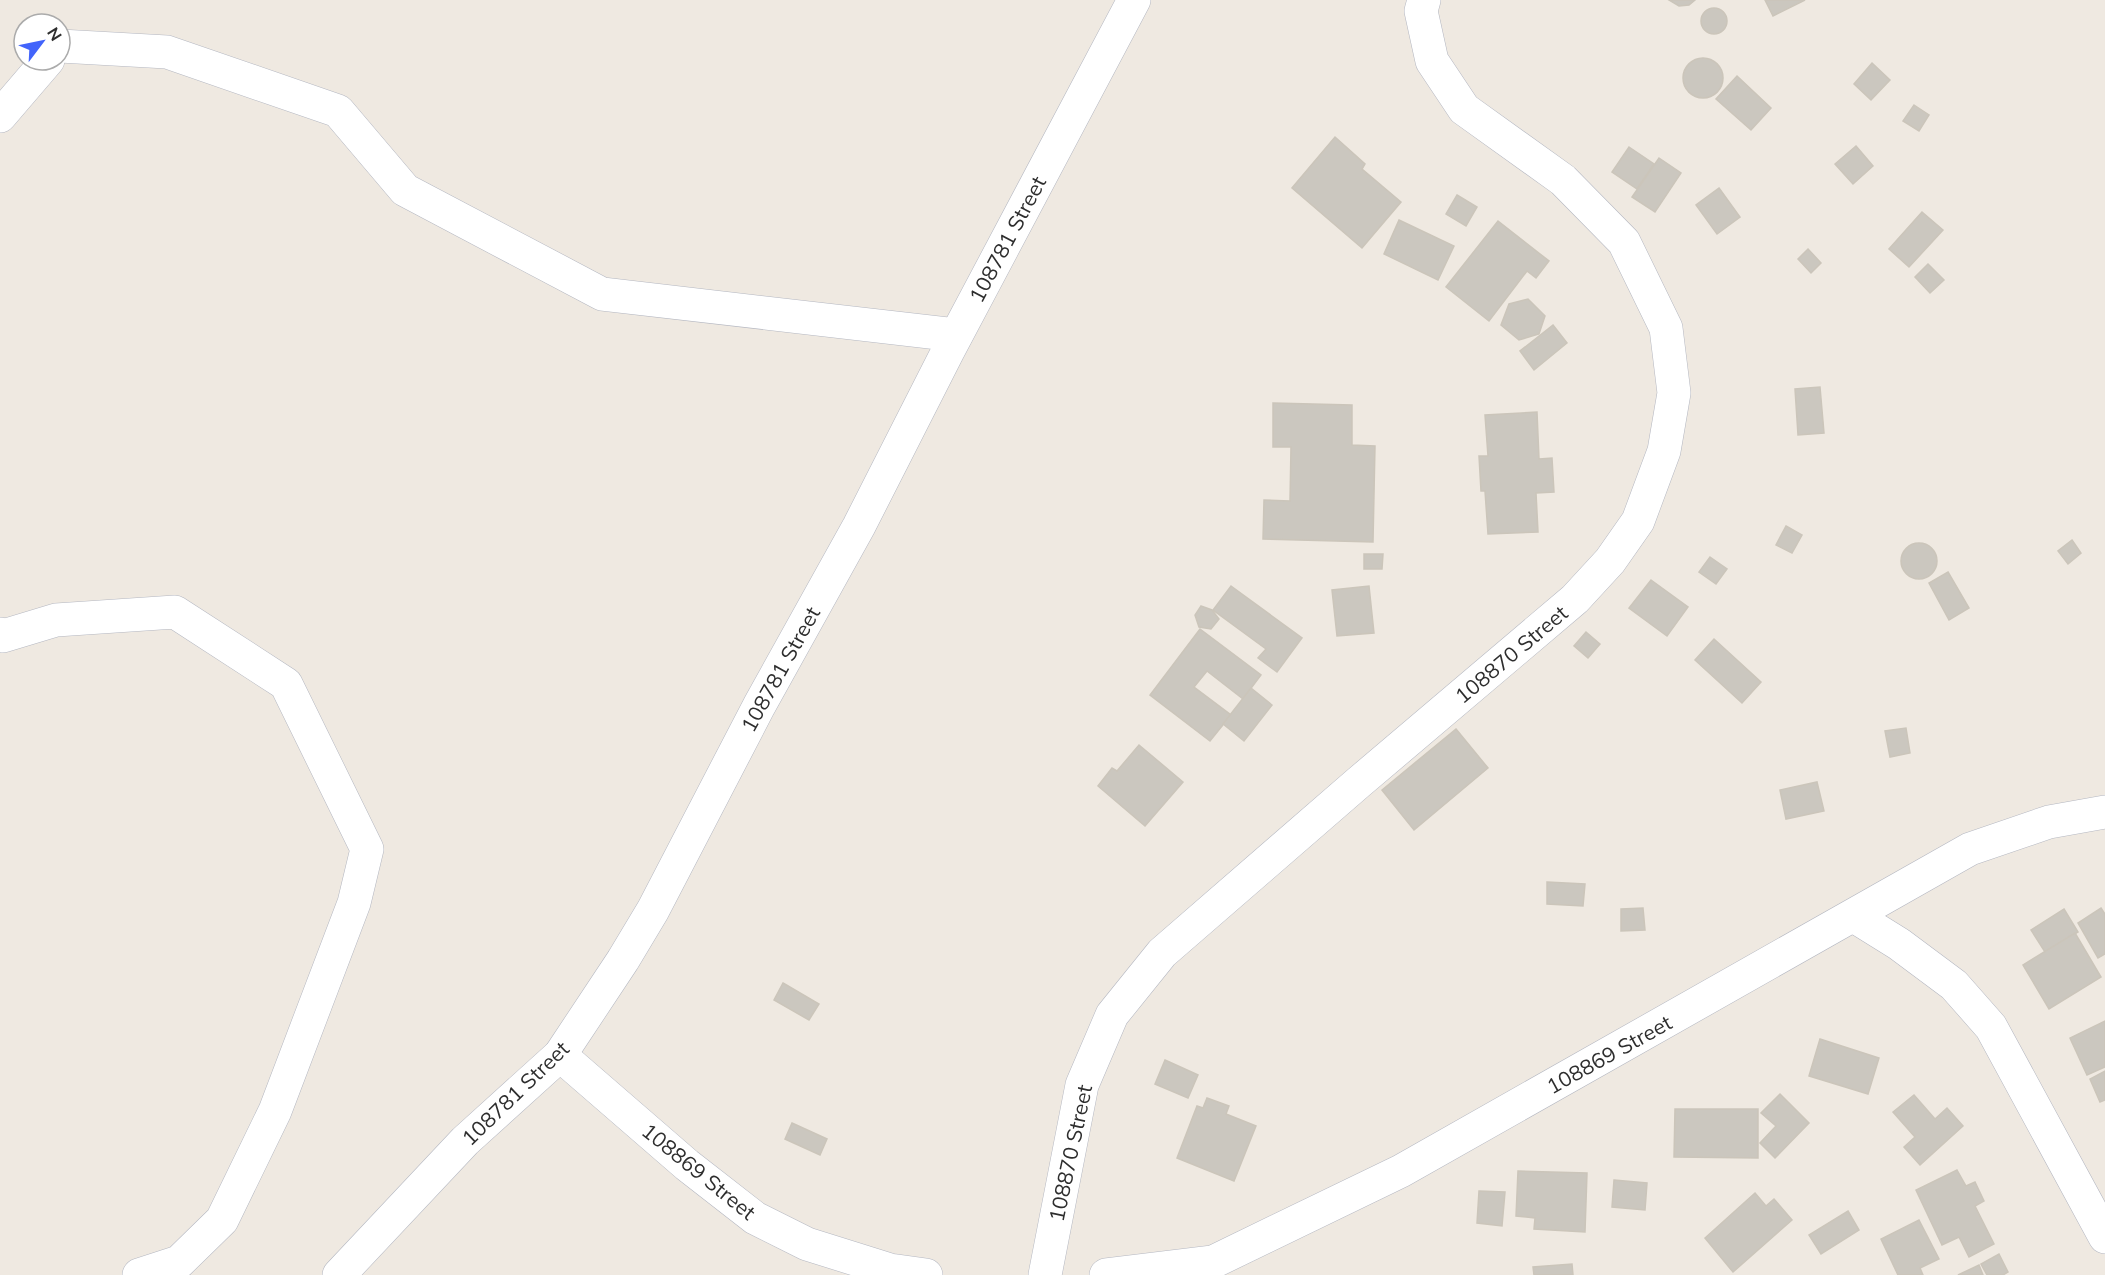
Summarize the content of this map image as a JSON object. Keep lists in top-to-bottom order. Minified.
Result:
{"streets":{"street":["108781 Street","108870 Street","108869 Street"]},"crossings":[["108781 Street","108869 Street"]],"north":"top right"}
